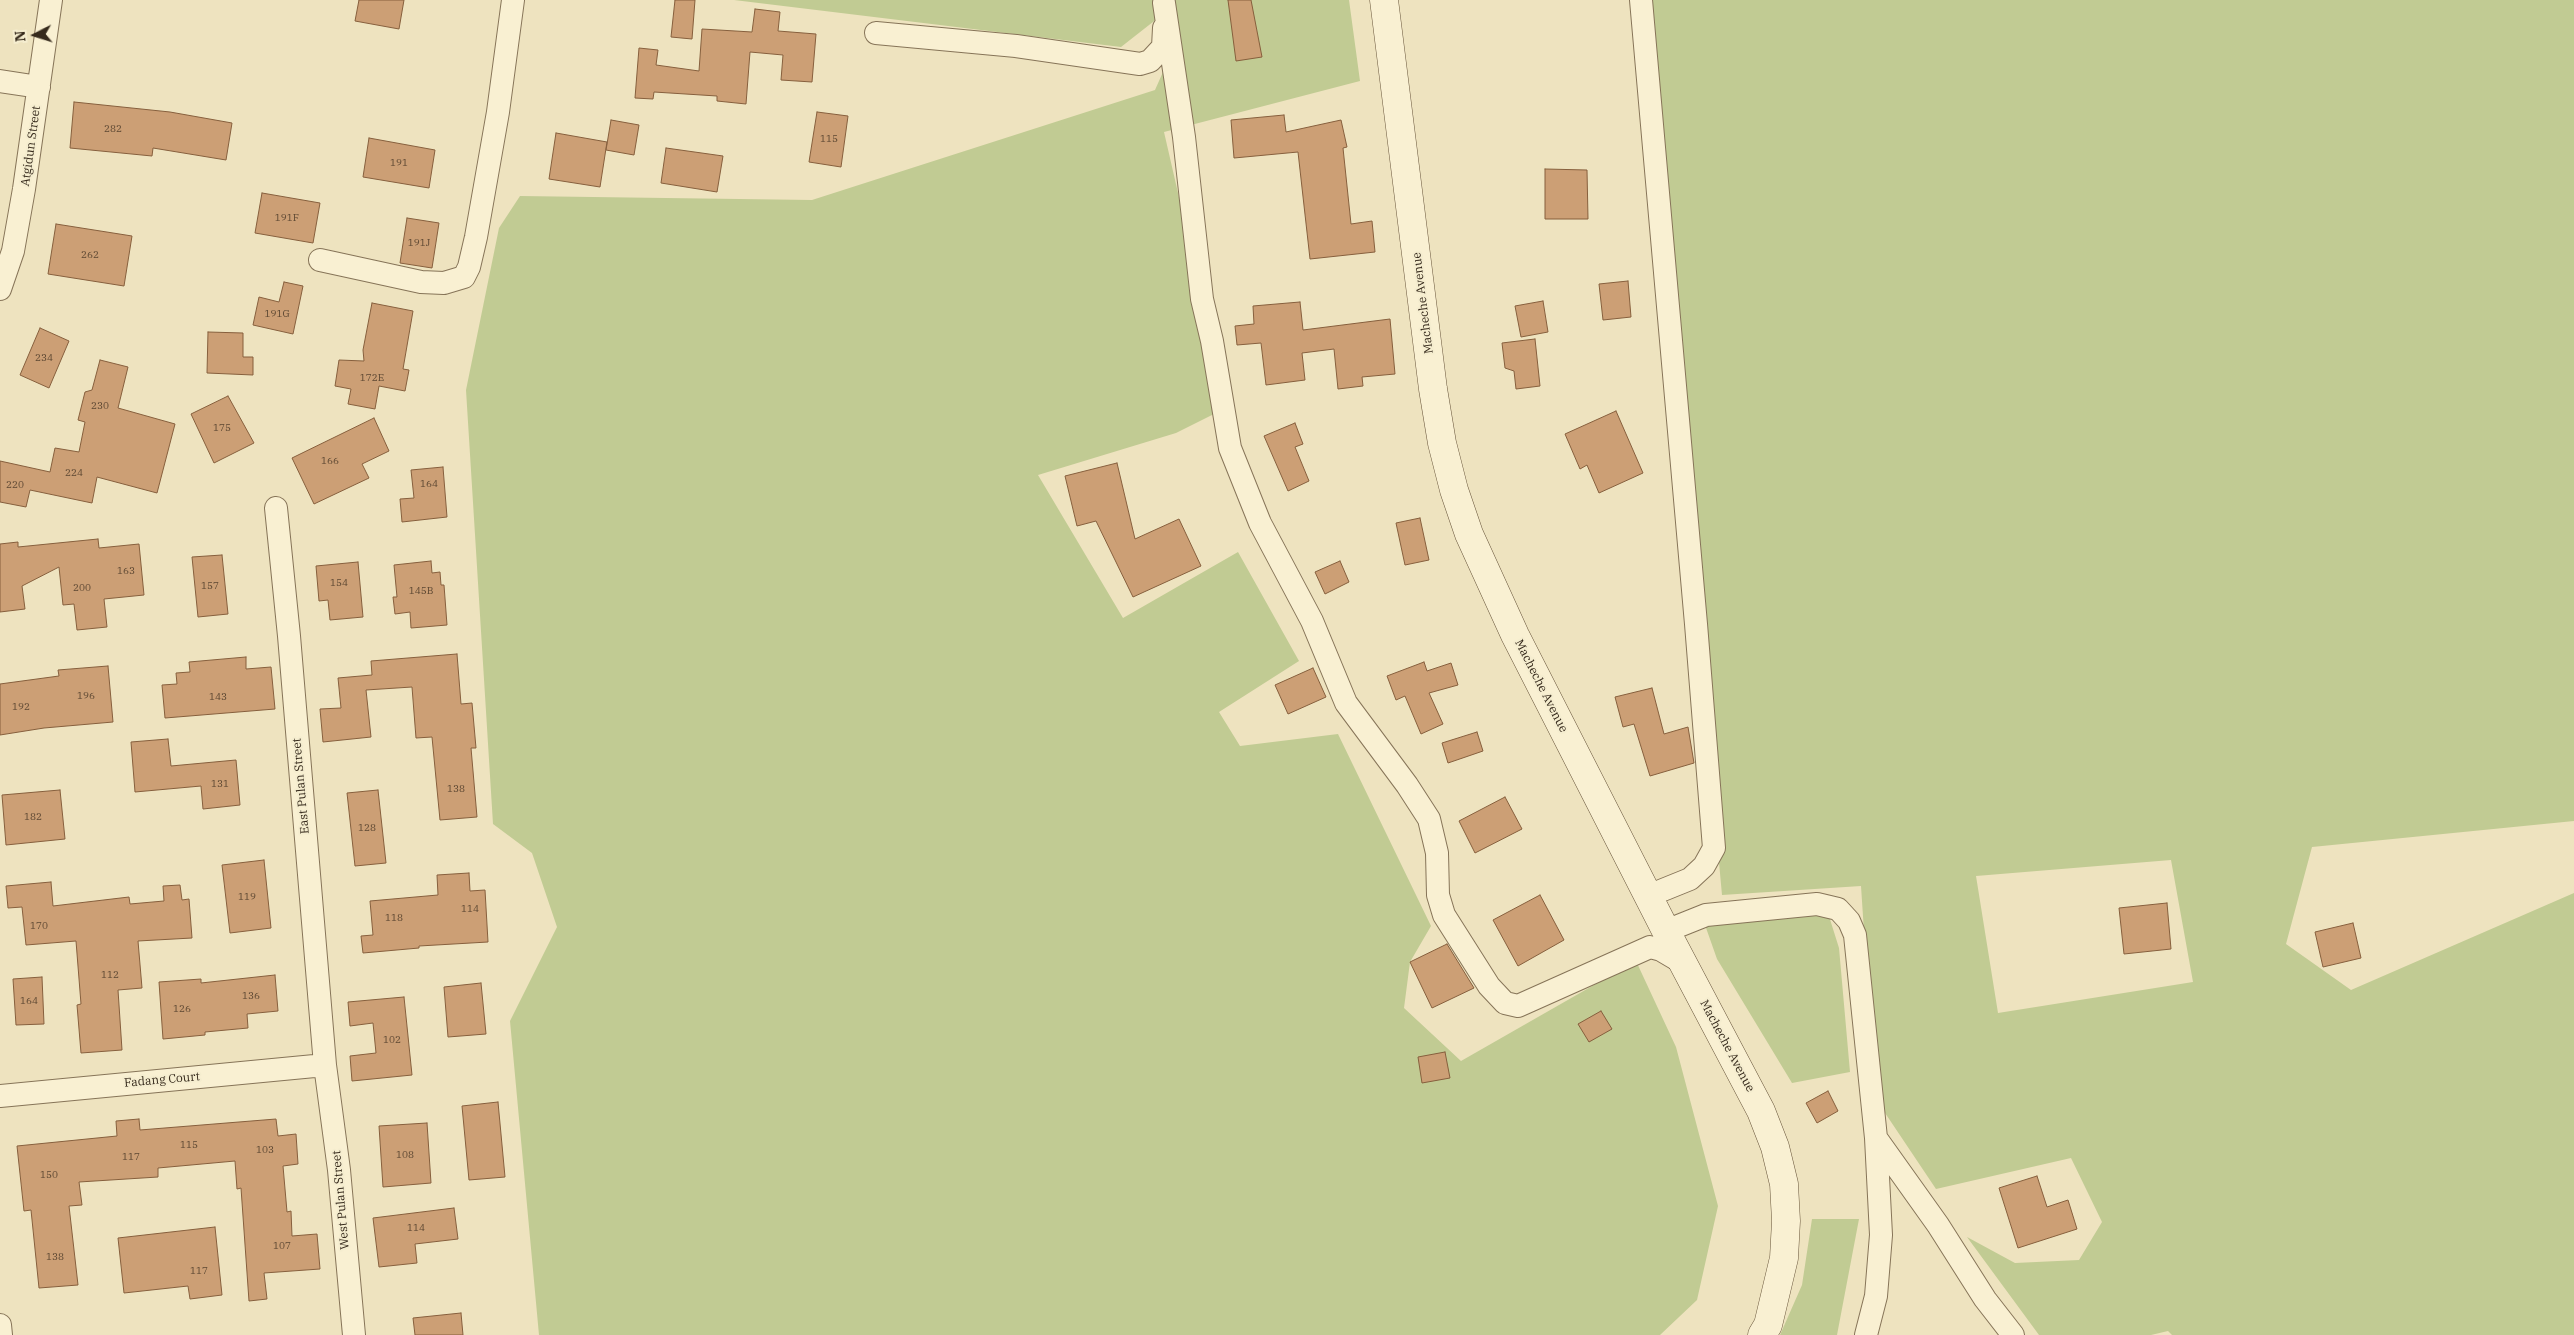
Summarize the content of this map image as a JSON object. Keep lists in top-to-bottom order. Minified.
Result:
{"streets":{"main road":["Macheche Avenue"],"street":["Atgidun Street","East Pulan Street","Fadang Court","West Pulan Street"]},"crossings":[["East Pulan Street","Fadang Court"],["East Pulan Street","West Pulan Street"],["Fadang Court","West Pulan Street"]],"house_numbers":["282","115","191","191F","191J","262","191G","234","172E","230","175","166","224","164","220","163","154","157","200","145B","196","143","192","131","138","182","128","119","114","118","170","112","136","164","126","102","115","103","108","117","150","114","107","138","117"],"north":"left"}
